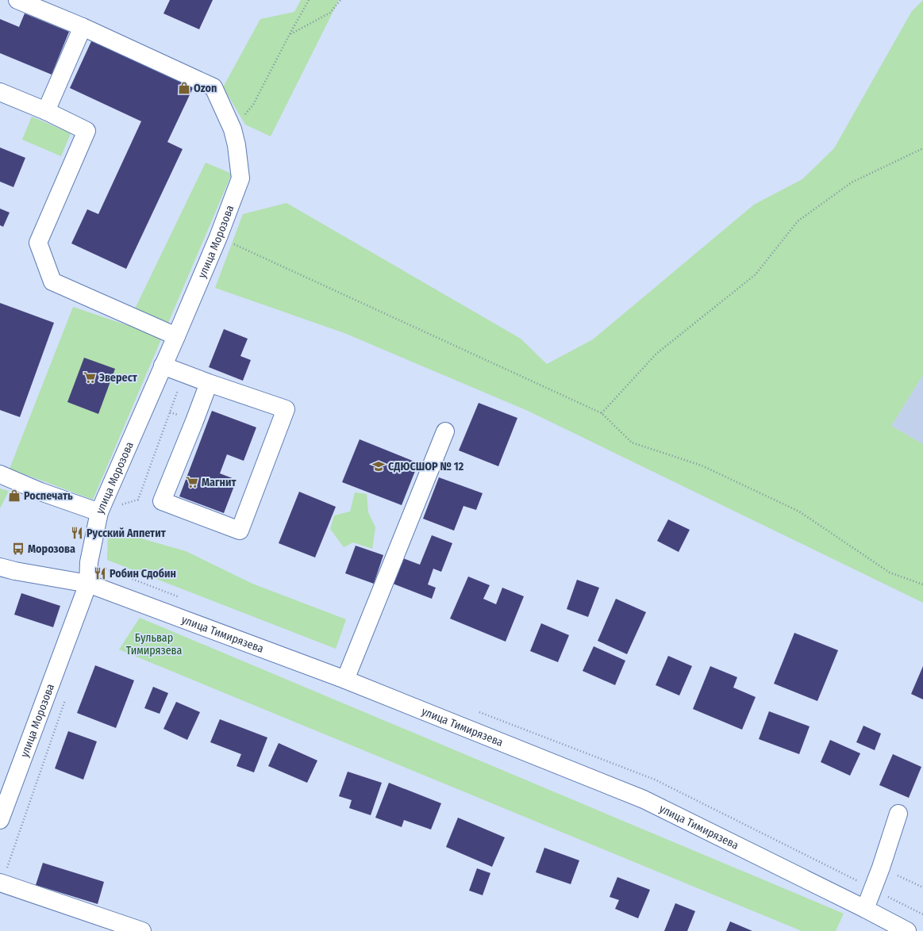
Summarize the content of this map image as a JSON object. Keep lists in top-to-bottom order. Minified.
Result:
{"streets":{"main road":["улица Морозова","улица Тимирязева"]},"crossings":[["улица Морозова","улица Тимирязева"]],"parks":["Бульвар Тимирязева"],"places":{"shop":["Ozon","Роспечать"],"supermarket":["Эверест","Магнит"],"school or university":["СДЮСШОР № 12"],"restaurant":["Русский Аппетит","Робин Сдобин"],"bus stop":["Морозова"]}}
